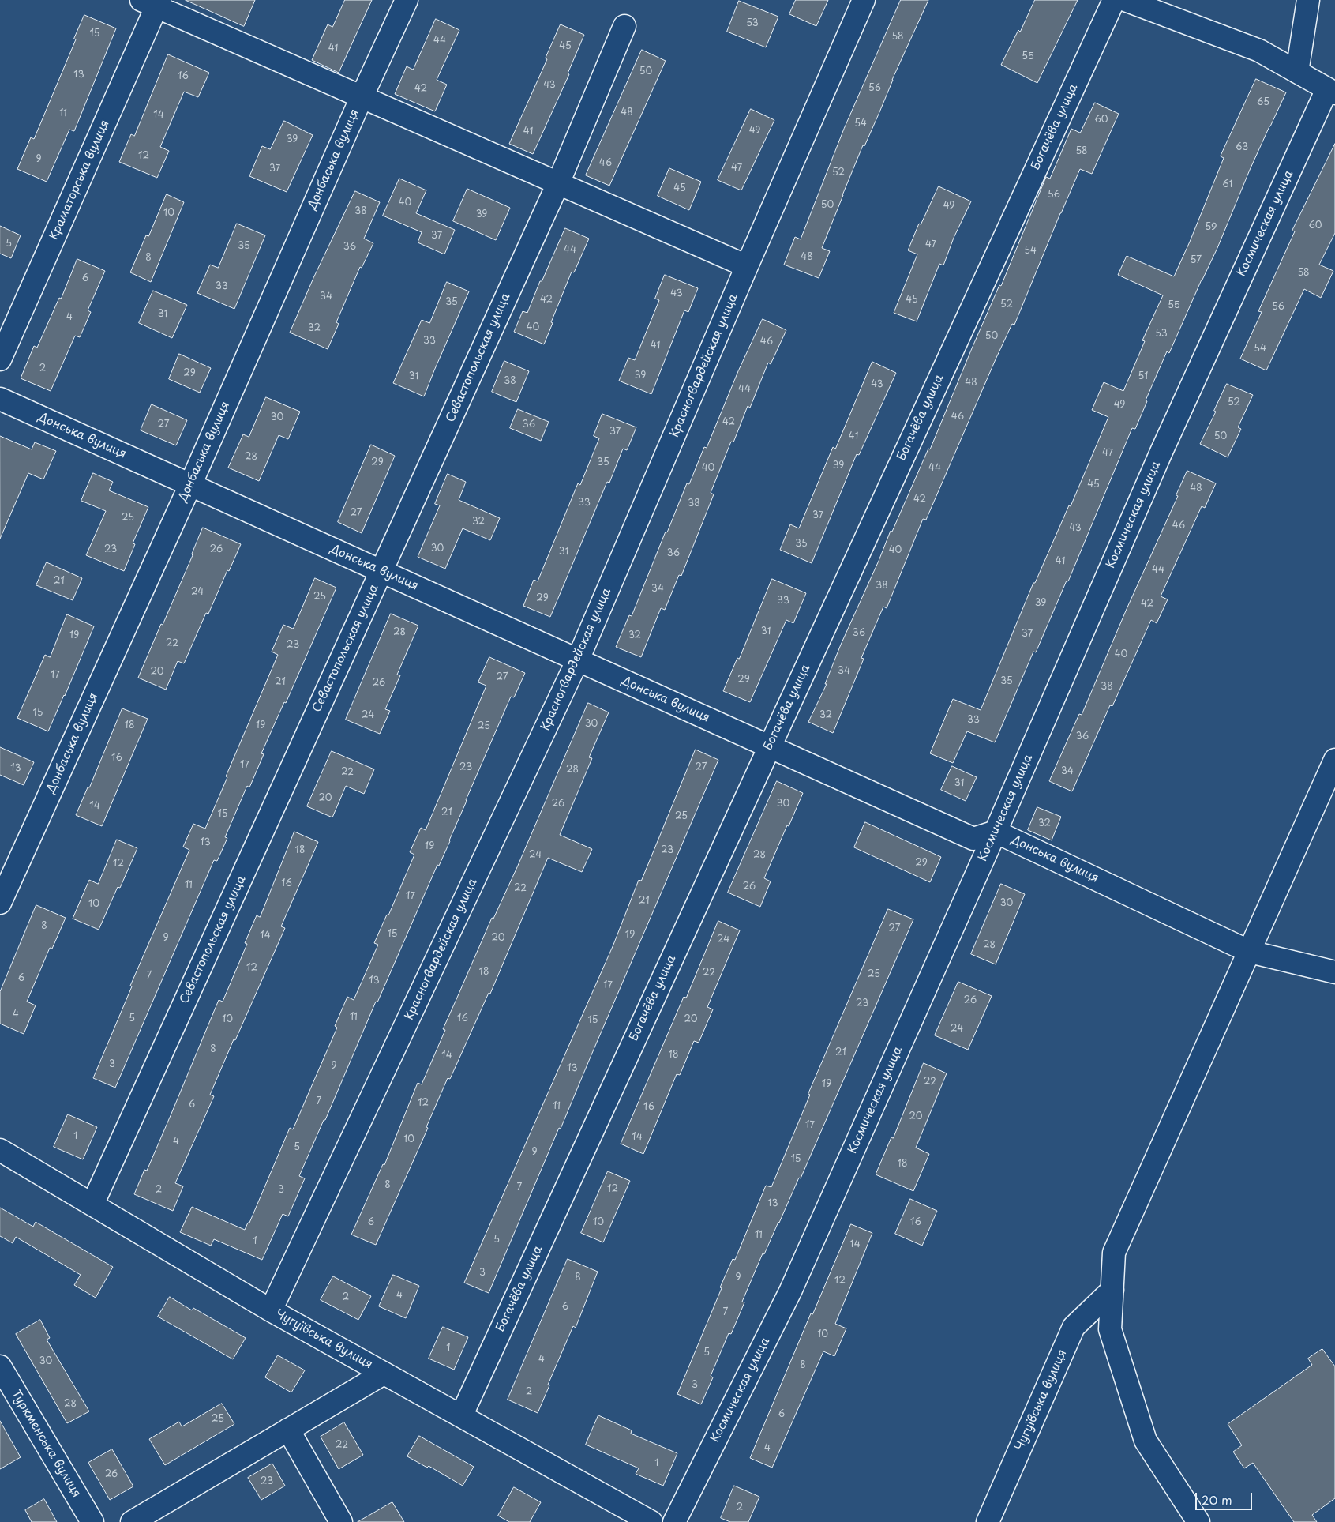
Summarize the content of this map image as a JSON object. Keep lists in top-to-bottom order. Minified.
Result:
{"streets":{"street":["Богачёва улица","Донбаська вулиця","Краматорська вулиця","Космическая улица","Севастопольская улица","Красногвардейская улица","Донська вулиця","Чугуївська вулиця","Туркменська вулиця"]},"crossings":[["Богачёва улица","Донська вулиця"],["Богачёва улица","Чугуївська вулиця"],["Донбаська вулиця","Донська вулиця"],["Космическая улица","Донська вулиця"],["Севастопольская улица","Донська вулиця"],["Севастопольская улица","Чугуївська вулиця"],["Красногвардейская улица","Донська вулиця"],["Красногвардейская улица","Чугуївська вулиця"]],"house_numbers":["53","15","58","44","45","41","55","50","13","16","43","56","42","65","48","11","14","60","54","49","41","39","63","58","12","9","46","47","37","52","61","45","56","40","50","49","38","10","39","60","59","37","5","47","35","36","44","54","48","8","57","58","6","33","43","34","42","45","35","52","55","56","31","4","40","32","53","50","33","46","41","54","2","29","39","31","51","38","48","43","44","52","49","46","30","42","27","36","37","41","50","47","28","29","35","39","40","44","45","48","42","33","38","27","37","25","32","46","43","35","30","23","26","40","31","36","41","44","21","38","34","24","25","29","33","39","42","31","28","36","37","19","32","22","23","40","34","20","17","27","29","35","21","26","38","15","24","32","33","30","18","19","25","36","16","17","23","27","13","28","34","22","31","20","26","30","14","21","15","25","32","13","19","18","23","24","28","29","12","16","11","26","22","17","21","30","10","8","27","15","19","14","9","20","24","28","12","18","22","25","7","6","13","17","26","23","4","11","5","16","10","20","15","24","8","21","18","14","3","9","13","22","19","7","12","6","11","16","20","17","1","14","10","4","5","9","15","18","8","7","12","2","3","13","6","10","16","11","5","1","14","3","8","9","12","4","2","6","7","10","1","5","4","30","8","3","2","28","6","25","22","4","1","26","23","2"],"scale_bar":"20 m"}
